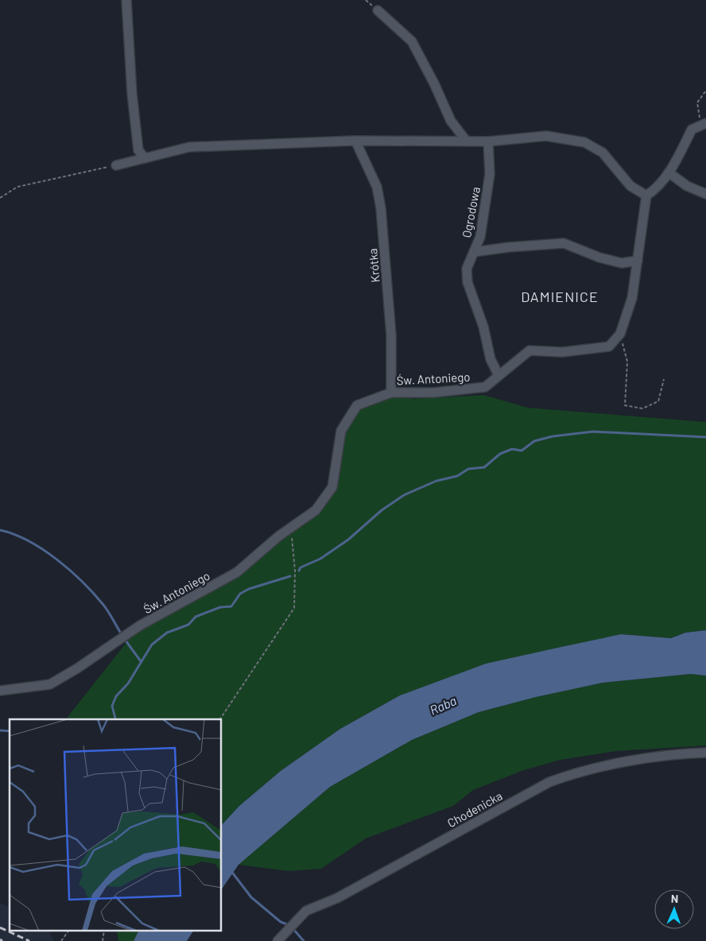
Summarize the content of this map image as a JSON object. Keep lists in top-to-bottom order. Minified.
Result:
{"streets":{"street":["Ogrodowa","Krótka","Św. Antoniego","Chodenicka"]},"crossings":[["Ogrodowa","Św. Antoniego"],["Krótka","Św. Antoniego"]],"districts":["DAMIENICE"],"water":["Raba"],"north":"top"}
